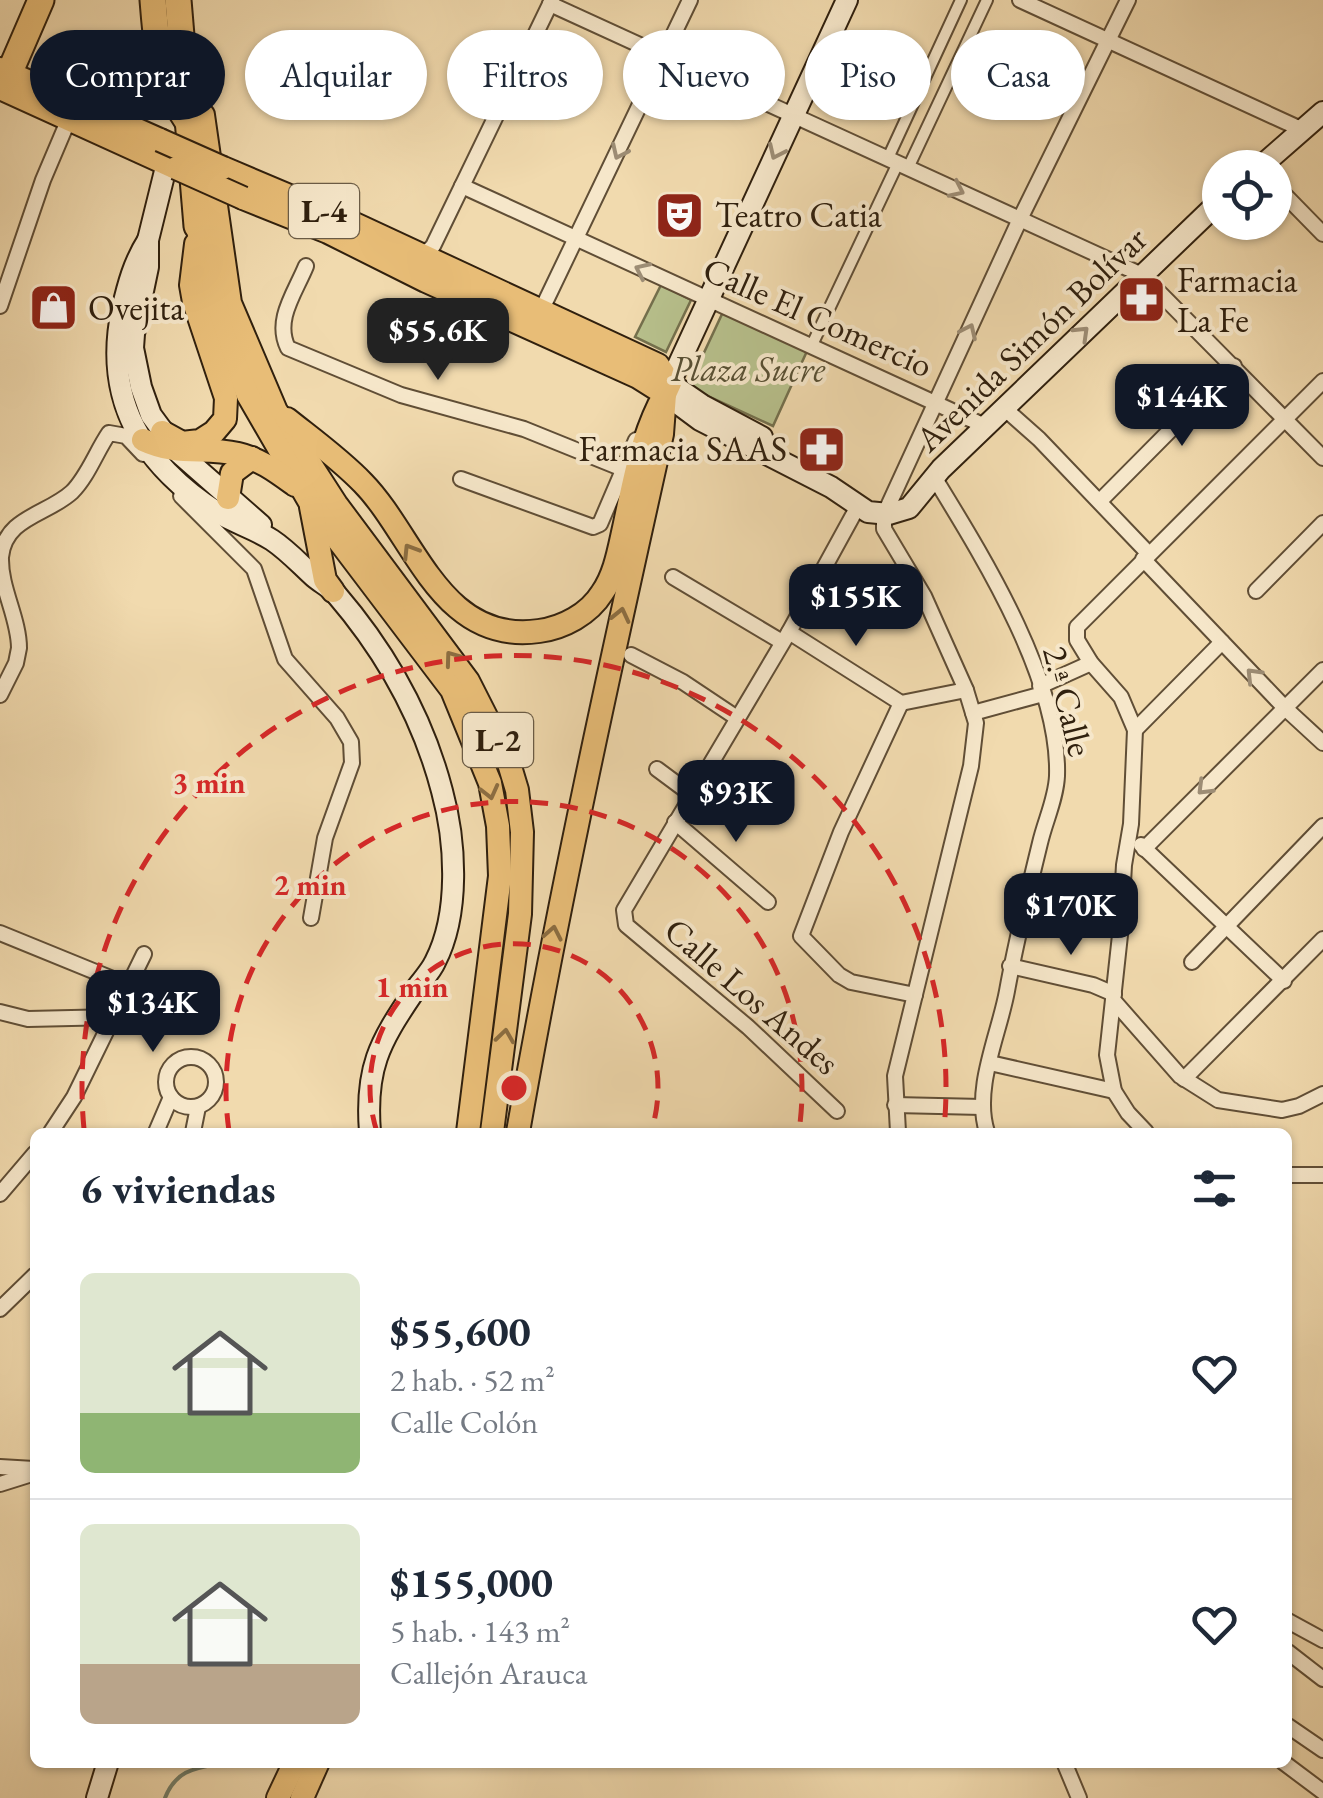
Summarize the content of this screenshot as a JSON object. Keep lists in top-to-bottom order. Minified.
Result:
{"streets":{"highway":["L-2"],"main road":["L-4","Avenida Simón Bolívar"],"street":["Calle El Comercio","2.ª Calle","Calle Los Andes"]},"crossings":[["L-4","Avenida Simón Bolívar"],["Calle El Comercio","Avenida Simón Bolívar"],["Avenida Simón Bolívar","2.ª Calle"]],"one_way":["Avenida Simón Bolívar"],"parks":["Plaza Sucre"],"places":{"theatre":["Teatro Catia"],"pharmacy":["Farmacia La Fe","Farmacia SAAS"],"shop":["Ovejita"]},"page":{"chip":["Comprar","Alquilar","Filtros","Nuevo","Piso","Casa"],"price":["$55.6K","$144K","$155K","$93K","$170K","$134K"],"heading":"6 viviendas","list":[{"name":"$55,600","note":"2 hab. · 52 m² · Calle Colón"},{"name":"$155,000","note":"5 hab. · 143 m² · Callejón Arauca"}]},"rings":["3 min","2 min","1 min"]}
